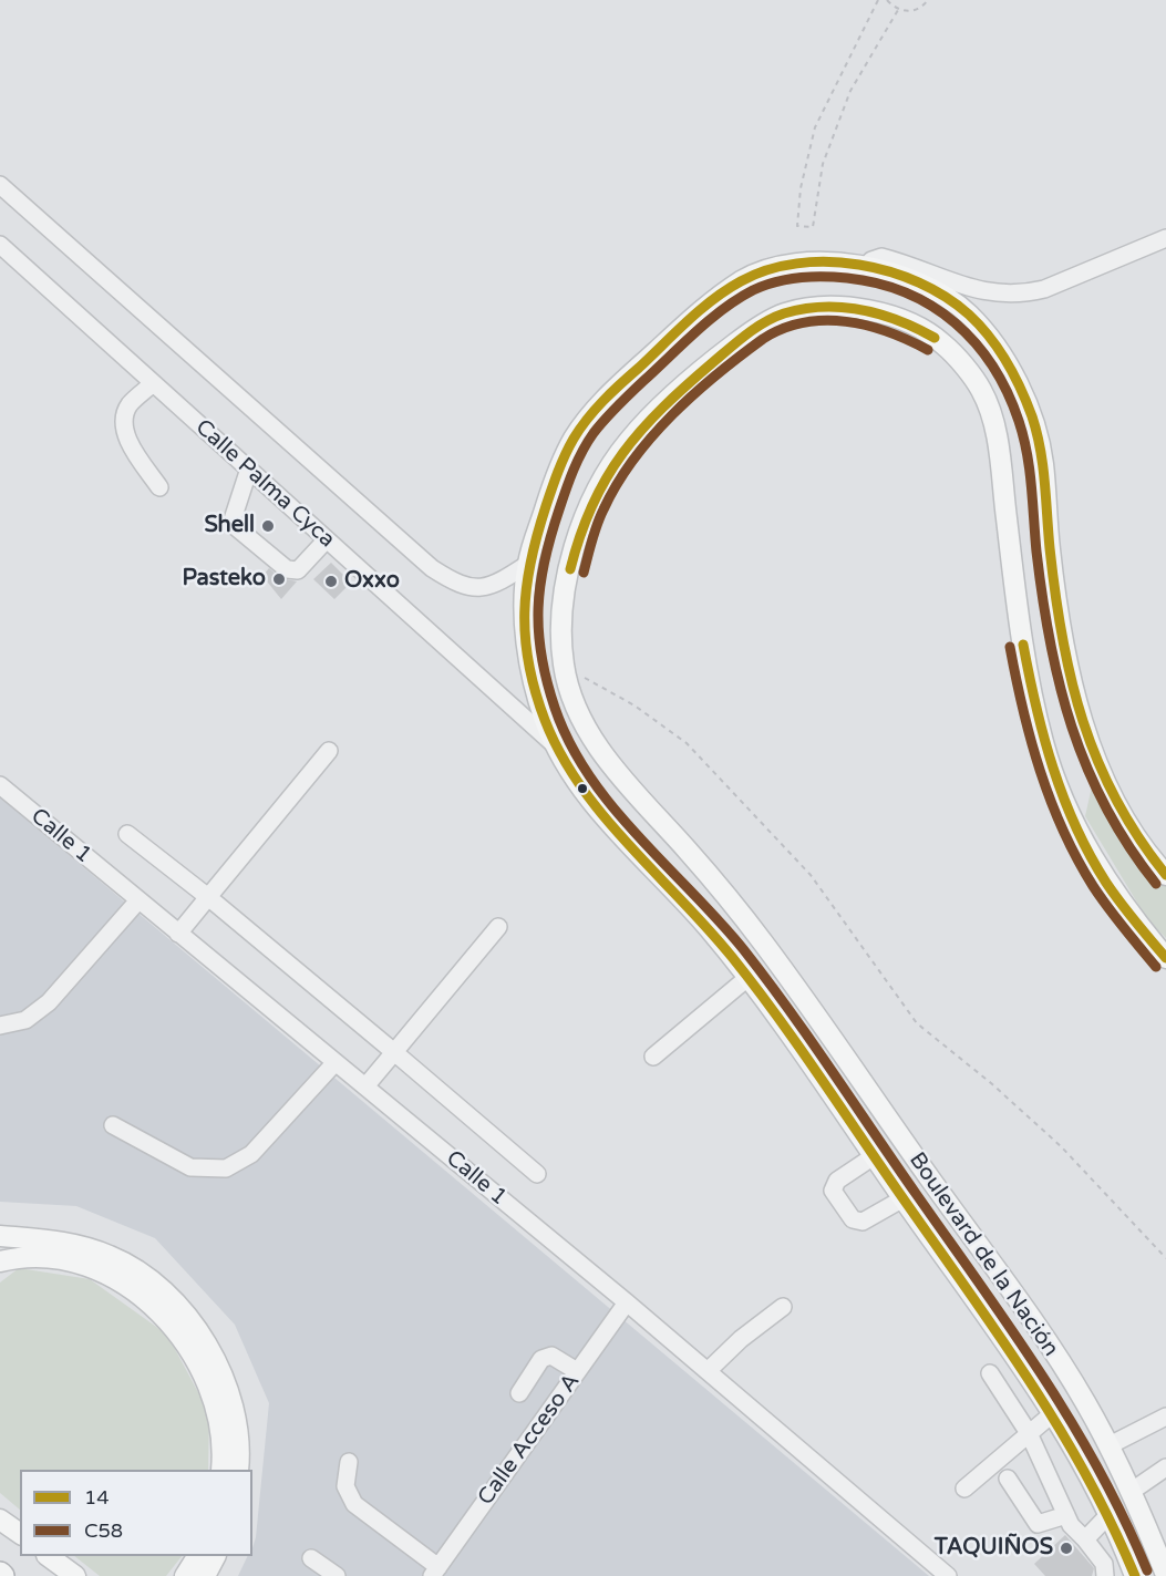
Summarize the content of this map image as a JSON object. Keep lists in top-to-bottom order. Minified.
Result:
{"streets":{"main road":["Boulevard de la Nación"],"street":["Calle Palma Cyca","Calle 1","Calle Acceso A"]},"crossings":[["Calle Palma Cyca","Boulevard de la Nación"],["Calle 1","Calle Acceso A"]],"places":["Shell","Pasteko","Oxxo","TAQUIÑOS"],"lines":["transit line 14","transit line C58"],"legend":["14","C58"]}
